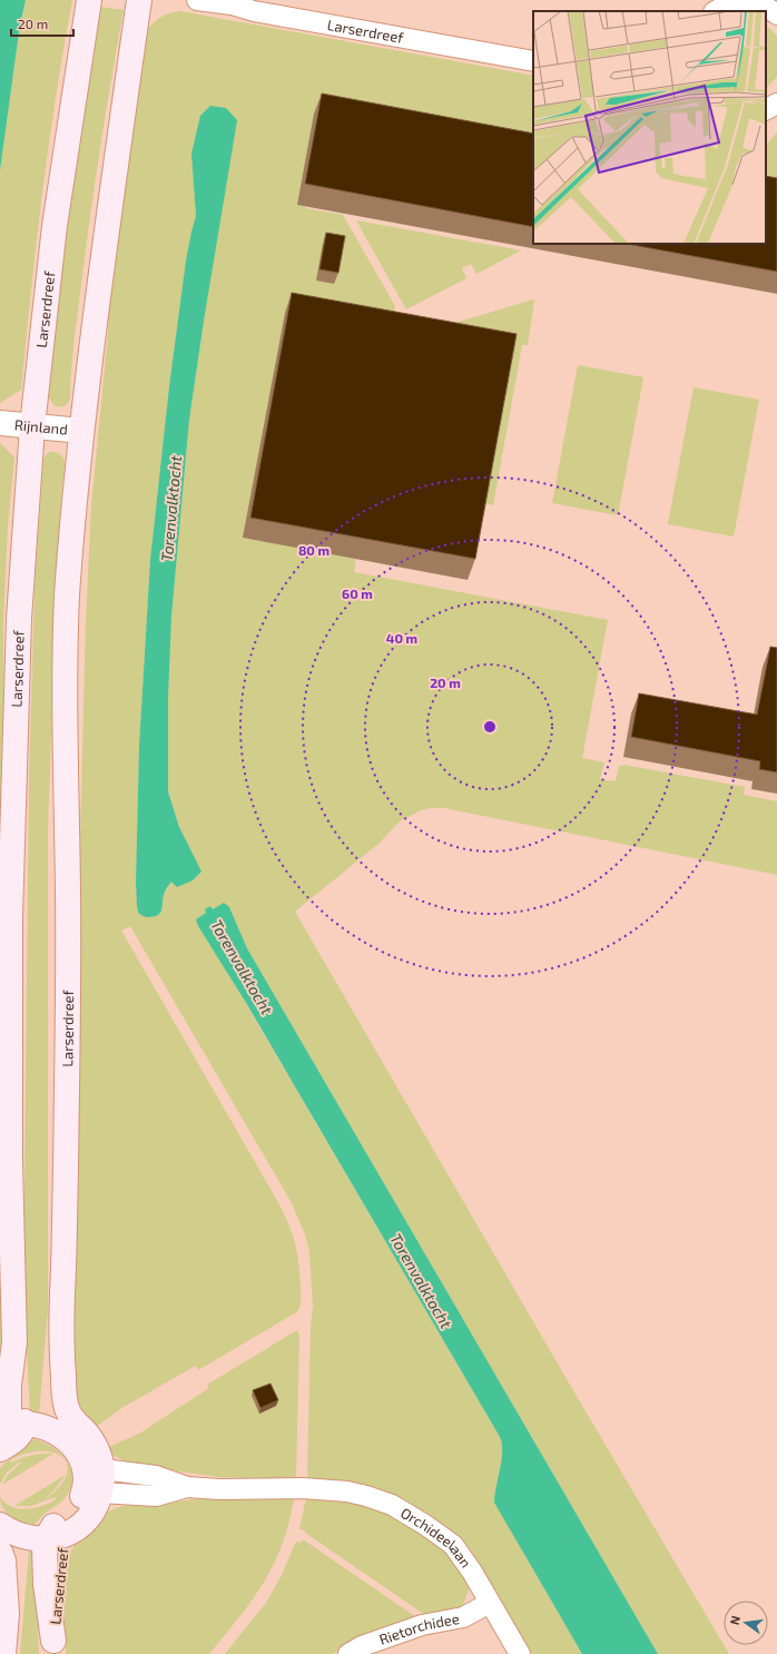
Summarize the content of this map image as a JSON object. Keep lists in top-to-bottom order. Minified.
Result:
{"streets":{"main road":["Larserdreef"],"street":["Rijnland","Orchideelaan","Rietorchidee"]},"crossings":[["Larserdreef","Rijnland"],["Orchideelaan","Rietorchidee"]],"water":["Torenvalktocht"],"scale_bar":"20 m","north":"left","rings":["80 m","60 m","40 m","20 m"]}
